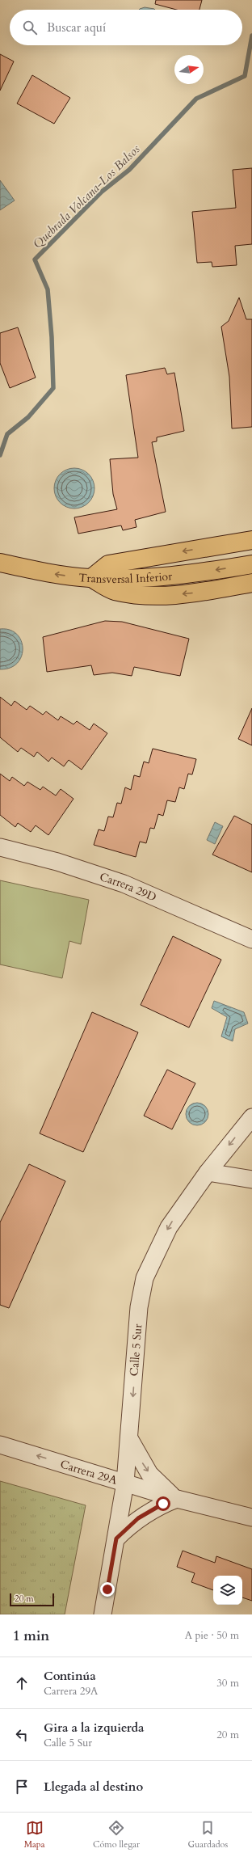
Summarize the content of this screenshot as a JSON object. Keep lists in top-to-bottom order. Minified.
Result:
{"streets":{"main road":["Transversal Inferior"],"street":["Carrera 29D","Calle 5 Sur","Carrera 29A"]},"crossings":[["Calle 5 Sur","Carrera 29A"]],"one_way":["Calle 5 Sur","Carrera 29A"],"water":["Quebrada Volcana-Los Balsos"],"scale_bar":"20 m","north":"right","page":{"search":"Buscar aquí","scale":"20 m","heading":["1 min","A pie · 50 m"],"list":[["Continúa","Carrera 29A","30 m"],["Gira a la izquierda","Calle 5 Sur","20 m"],"Llegada al destino"],"nav":["Mapa","Cómo llegar","Guardados"]}}
